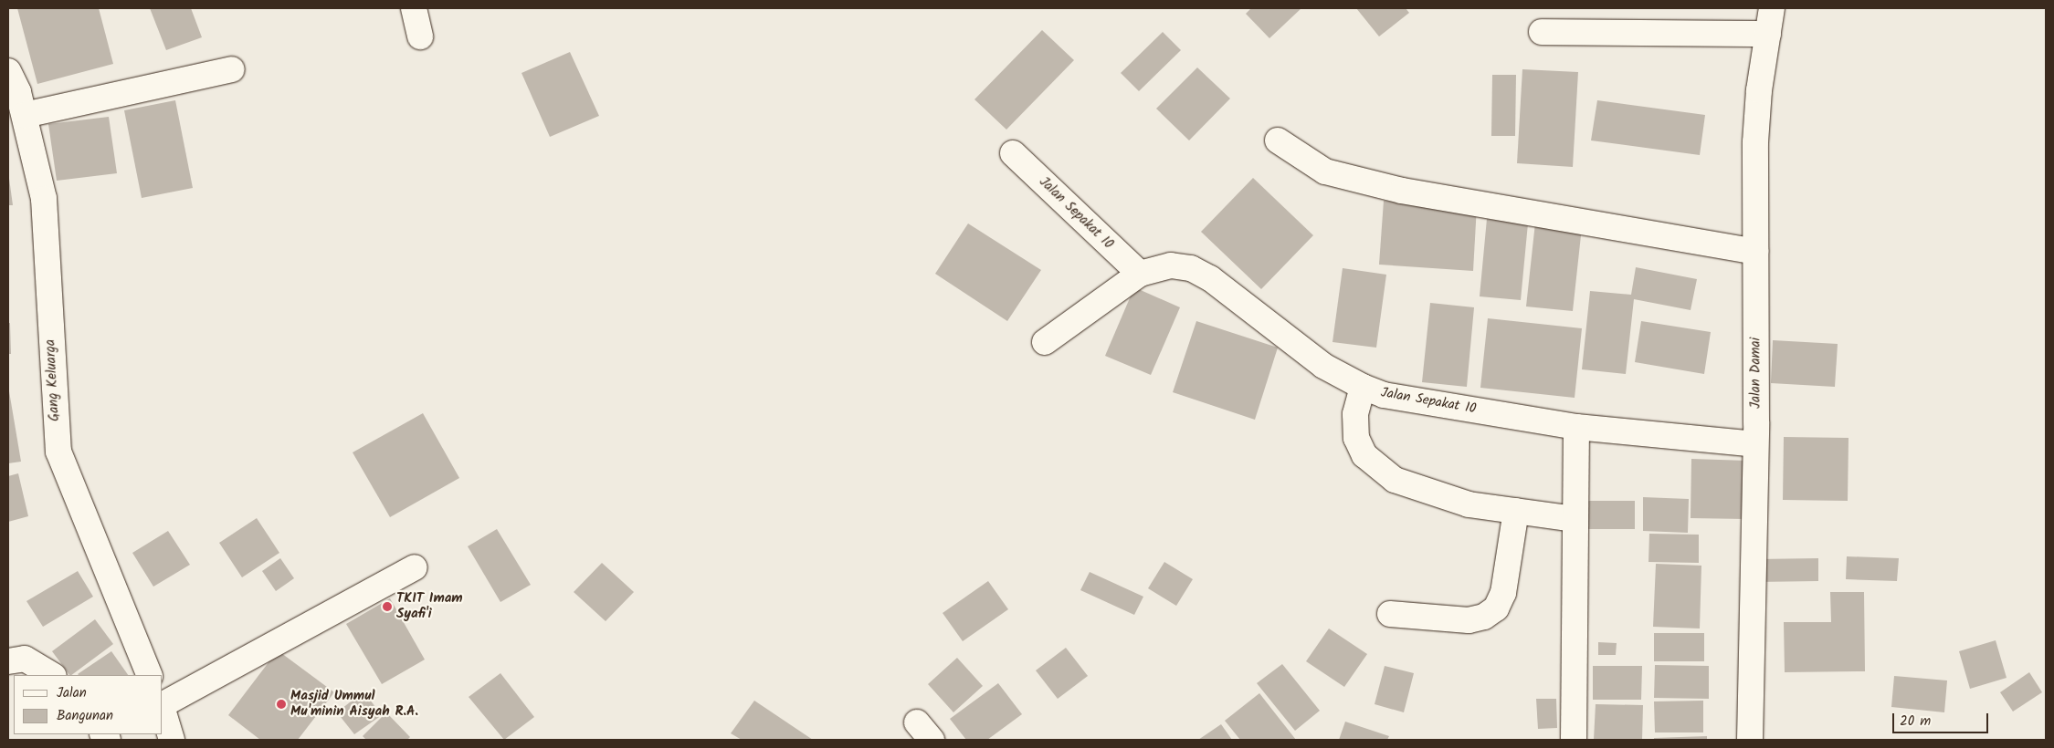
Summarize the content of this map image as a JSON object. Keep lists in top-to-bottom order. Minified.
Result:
{"streets":{"street":["Jalan Sepakat 10","Jalan Damai","Gang Keluarga"]},"crossings":[["Jalan Sepakat 10","Jalan Damai"]],"places":["TKIT Imam Syafi'i","Masjid Ummul Mu'minin Aisyah R.A."],"legend":["Jalan","Bangunan"],"scale_bar":"20 m"}
